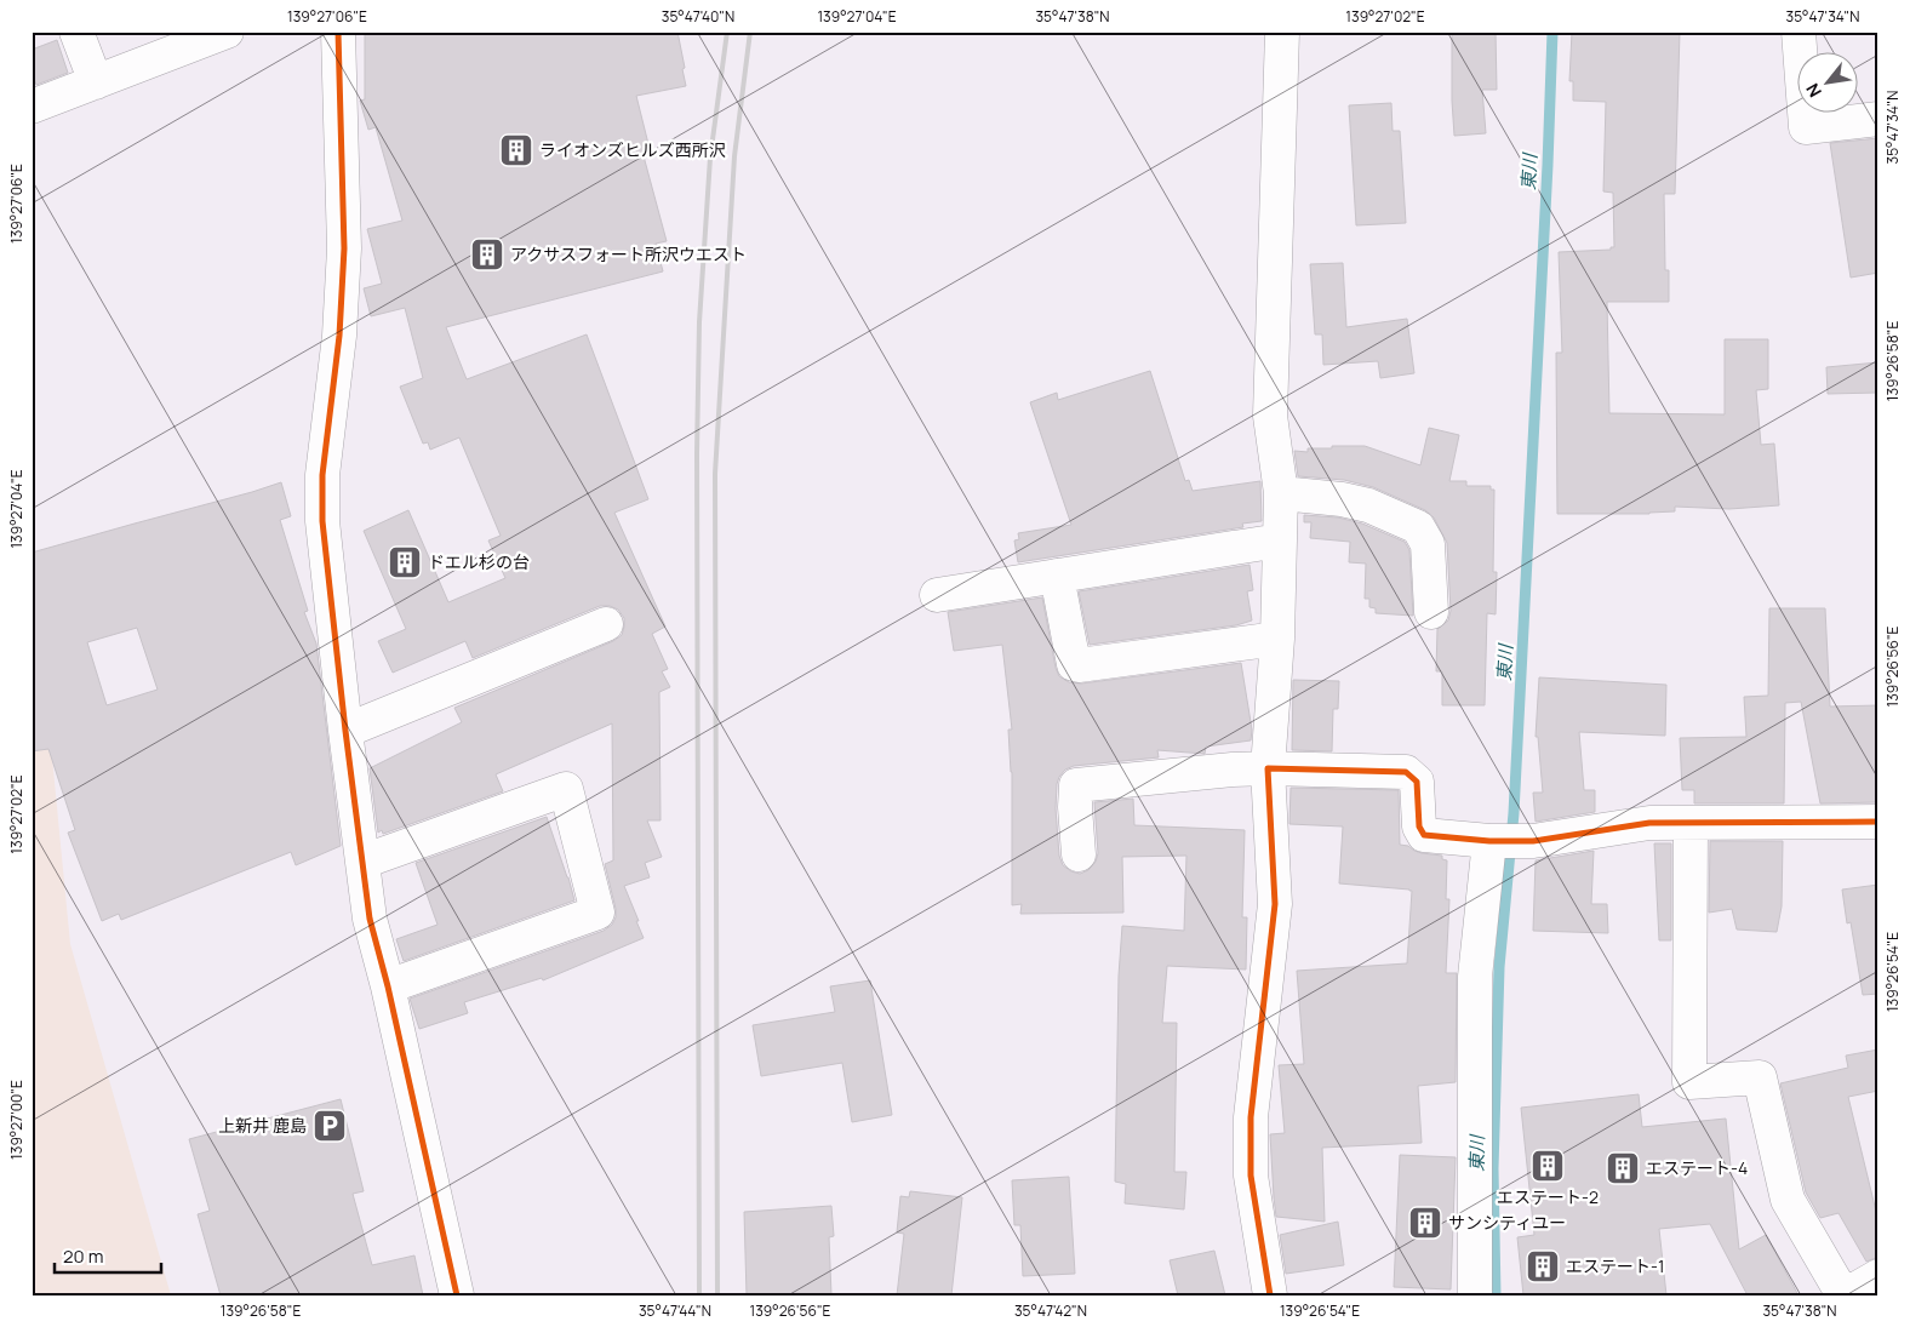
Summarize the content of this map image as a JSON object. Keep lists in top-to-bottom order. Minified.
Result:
{"water":["東川"],"places":{"building":["ライオンズヒルズ西所沢","アクサスフォート所沢ウエスト","ドエル杉の台","エステート-2","エステート-4","サンシティユー","エステート-1"],"parking":["上新井 鹿島"]},"scale_bar":"20 m","north":"bottom left","coordinates":["139°27'06\"E","35°47'40\"N","139°27'04\"E","35°47'38\"N","139°27'02\"E","35°47'34\"N","139°26'58\"E","139°26'56\"E","139°26'54\"E","139°27'00\"E","35°47'44\"N","35°47'42\"N"]}
